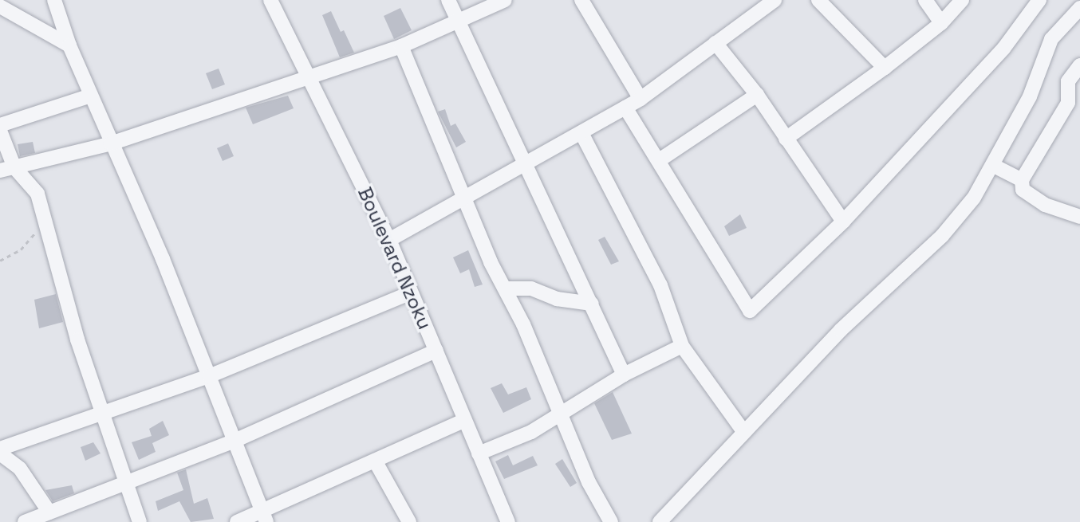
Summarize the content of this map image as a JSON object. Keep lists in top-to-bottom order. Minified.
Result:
{"streets":{"street":["Boulevard Nzoku"]}}
